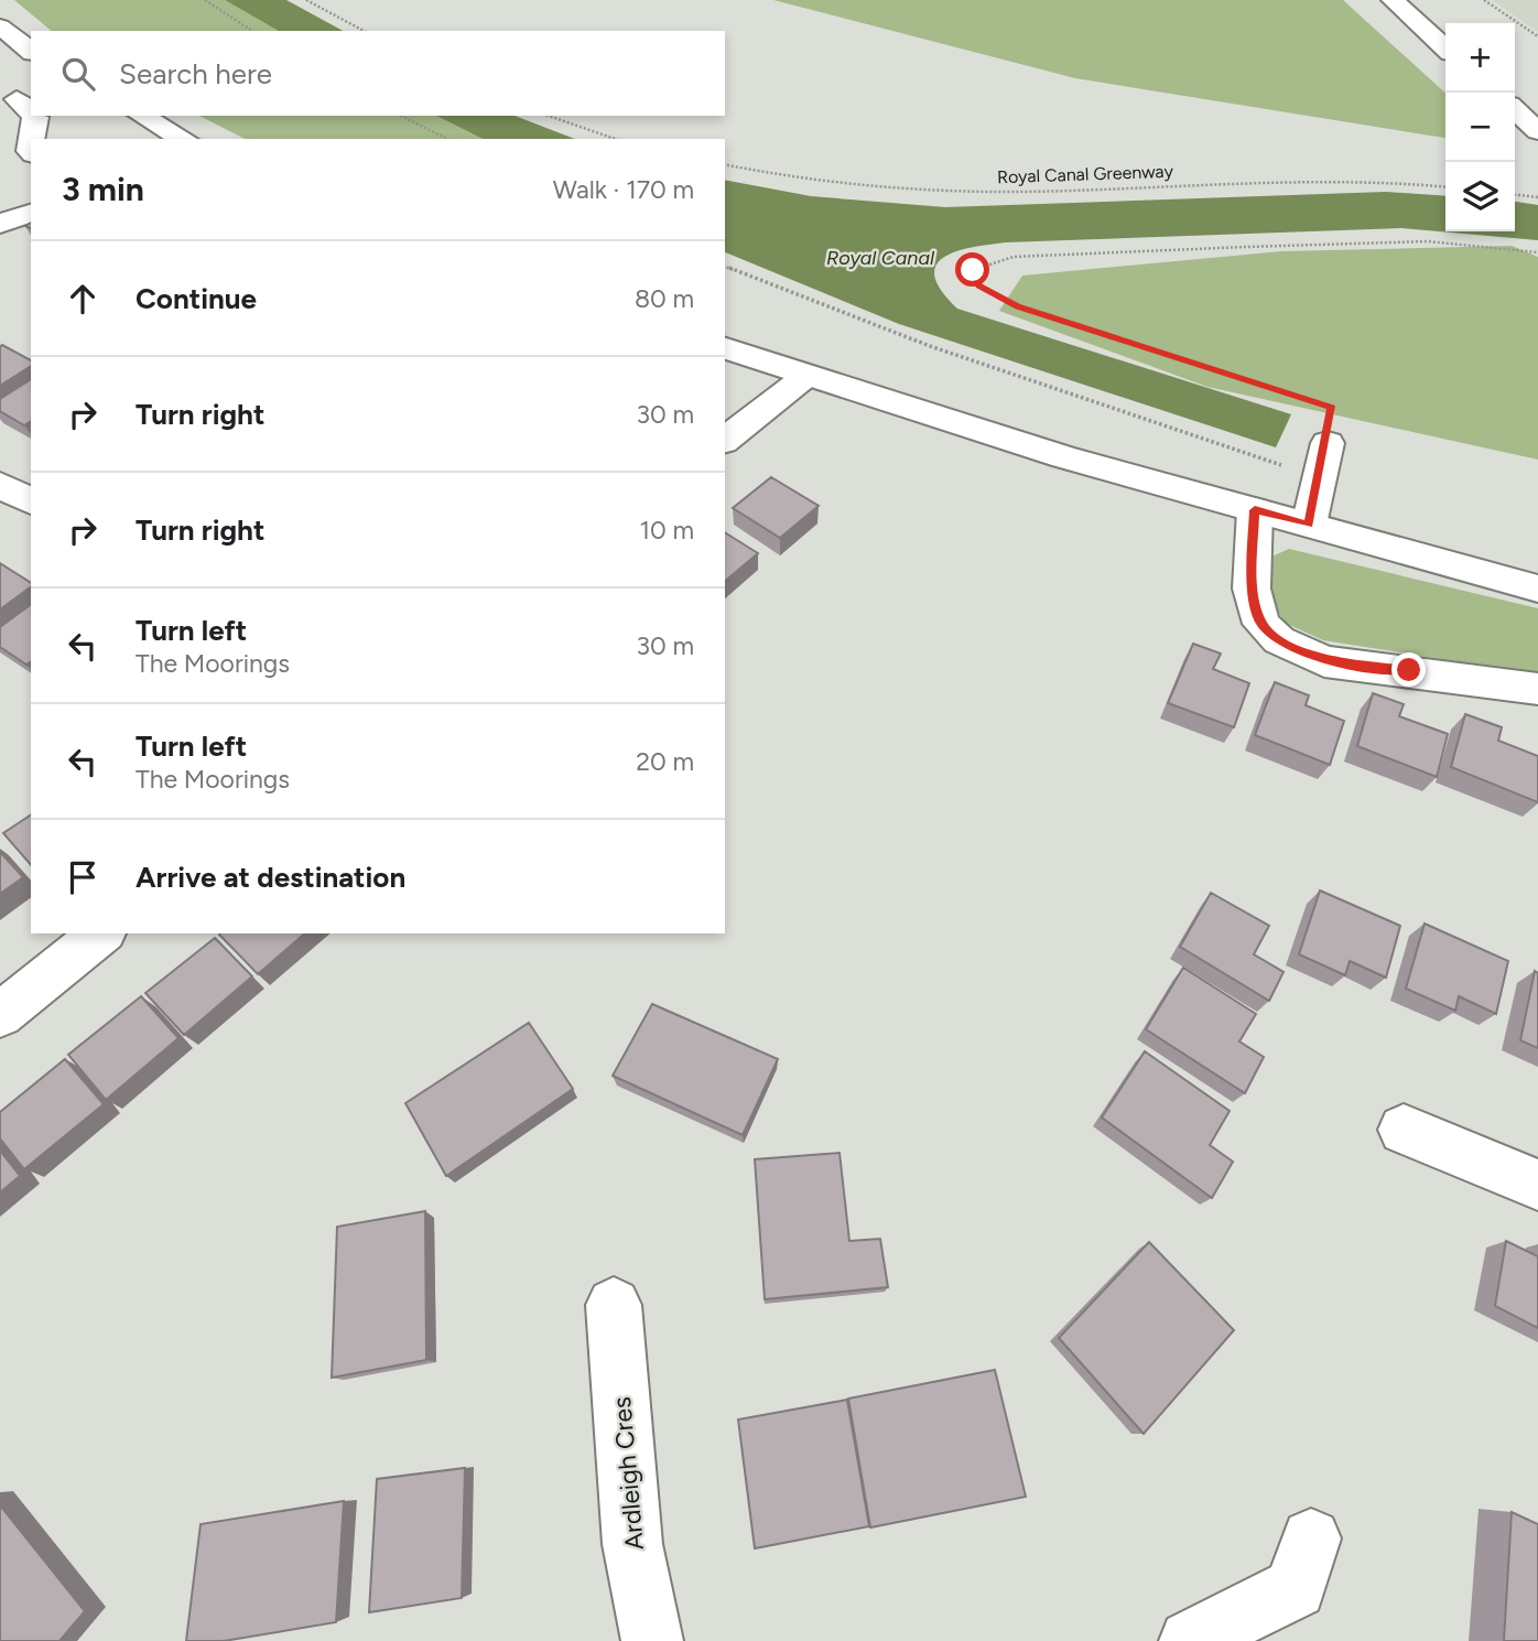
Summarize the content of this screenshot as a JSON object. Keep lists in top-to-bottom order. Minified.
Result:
{"streets":{"main road":["Ardleigh Cres"],"path":["Royal Canal Greenway"]},"water":["Royal Canal"],"page":{"map_buttons":["+","−"],"search":"Search here","heading":["3 min","Walk · 170 m"],"list":[["Continue","80 m"],["Turn right","30 m"],["Turn right","10 m"],["Turn left","The Moorings","30 m"],["Turn left","The Moorings","20 m"],"Arrive at destination"]}}
